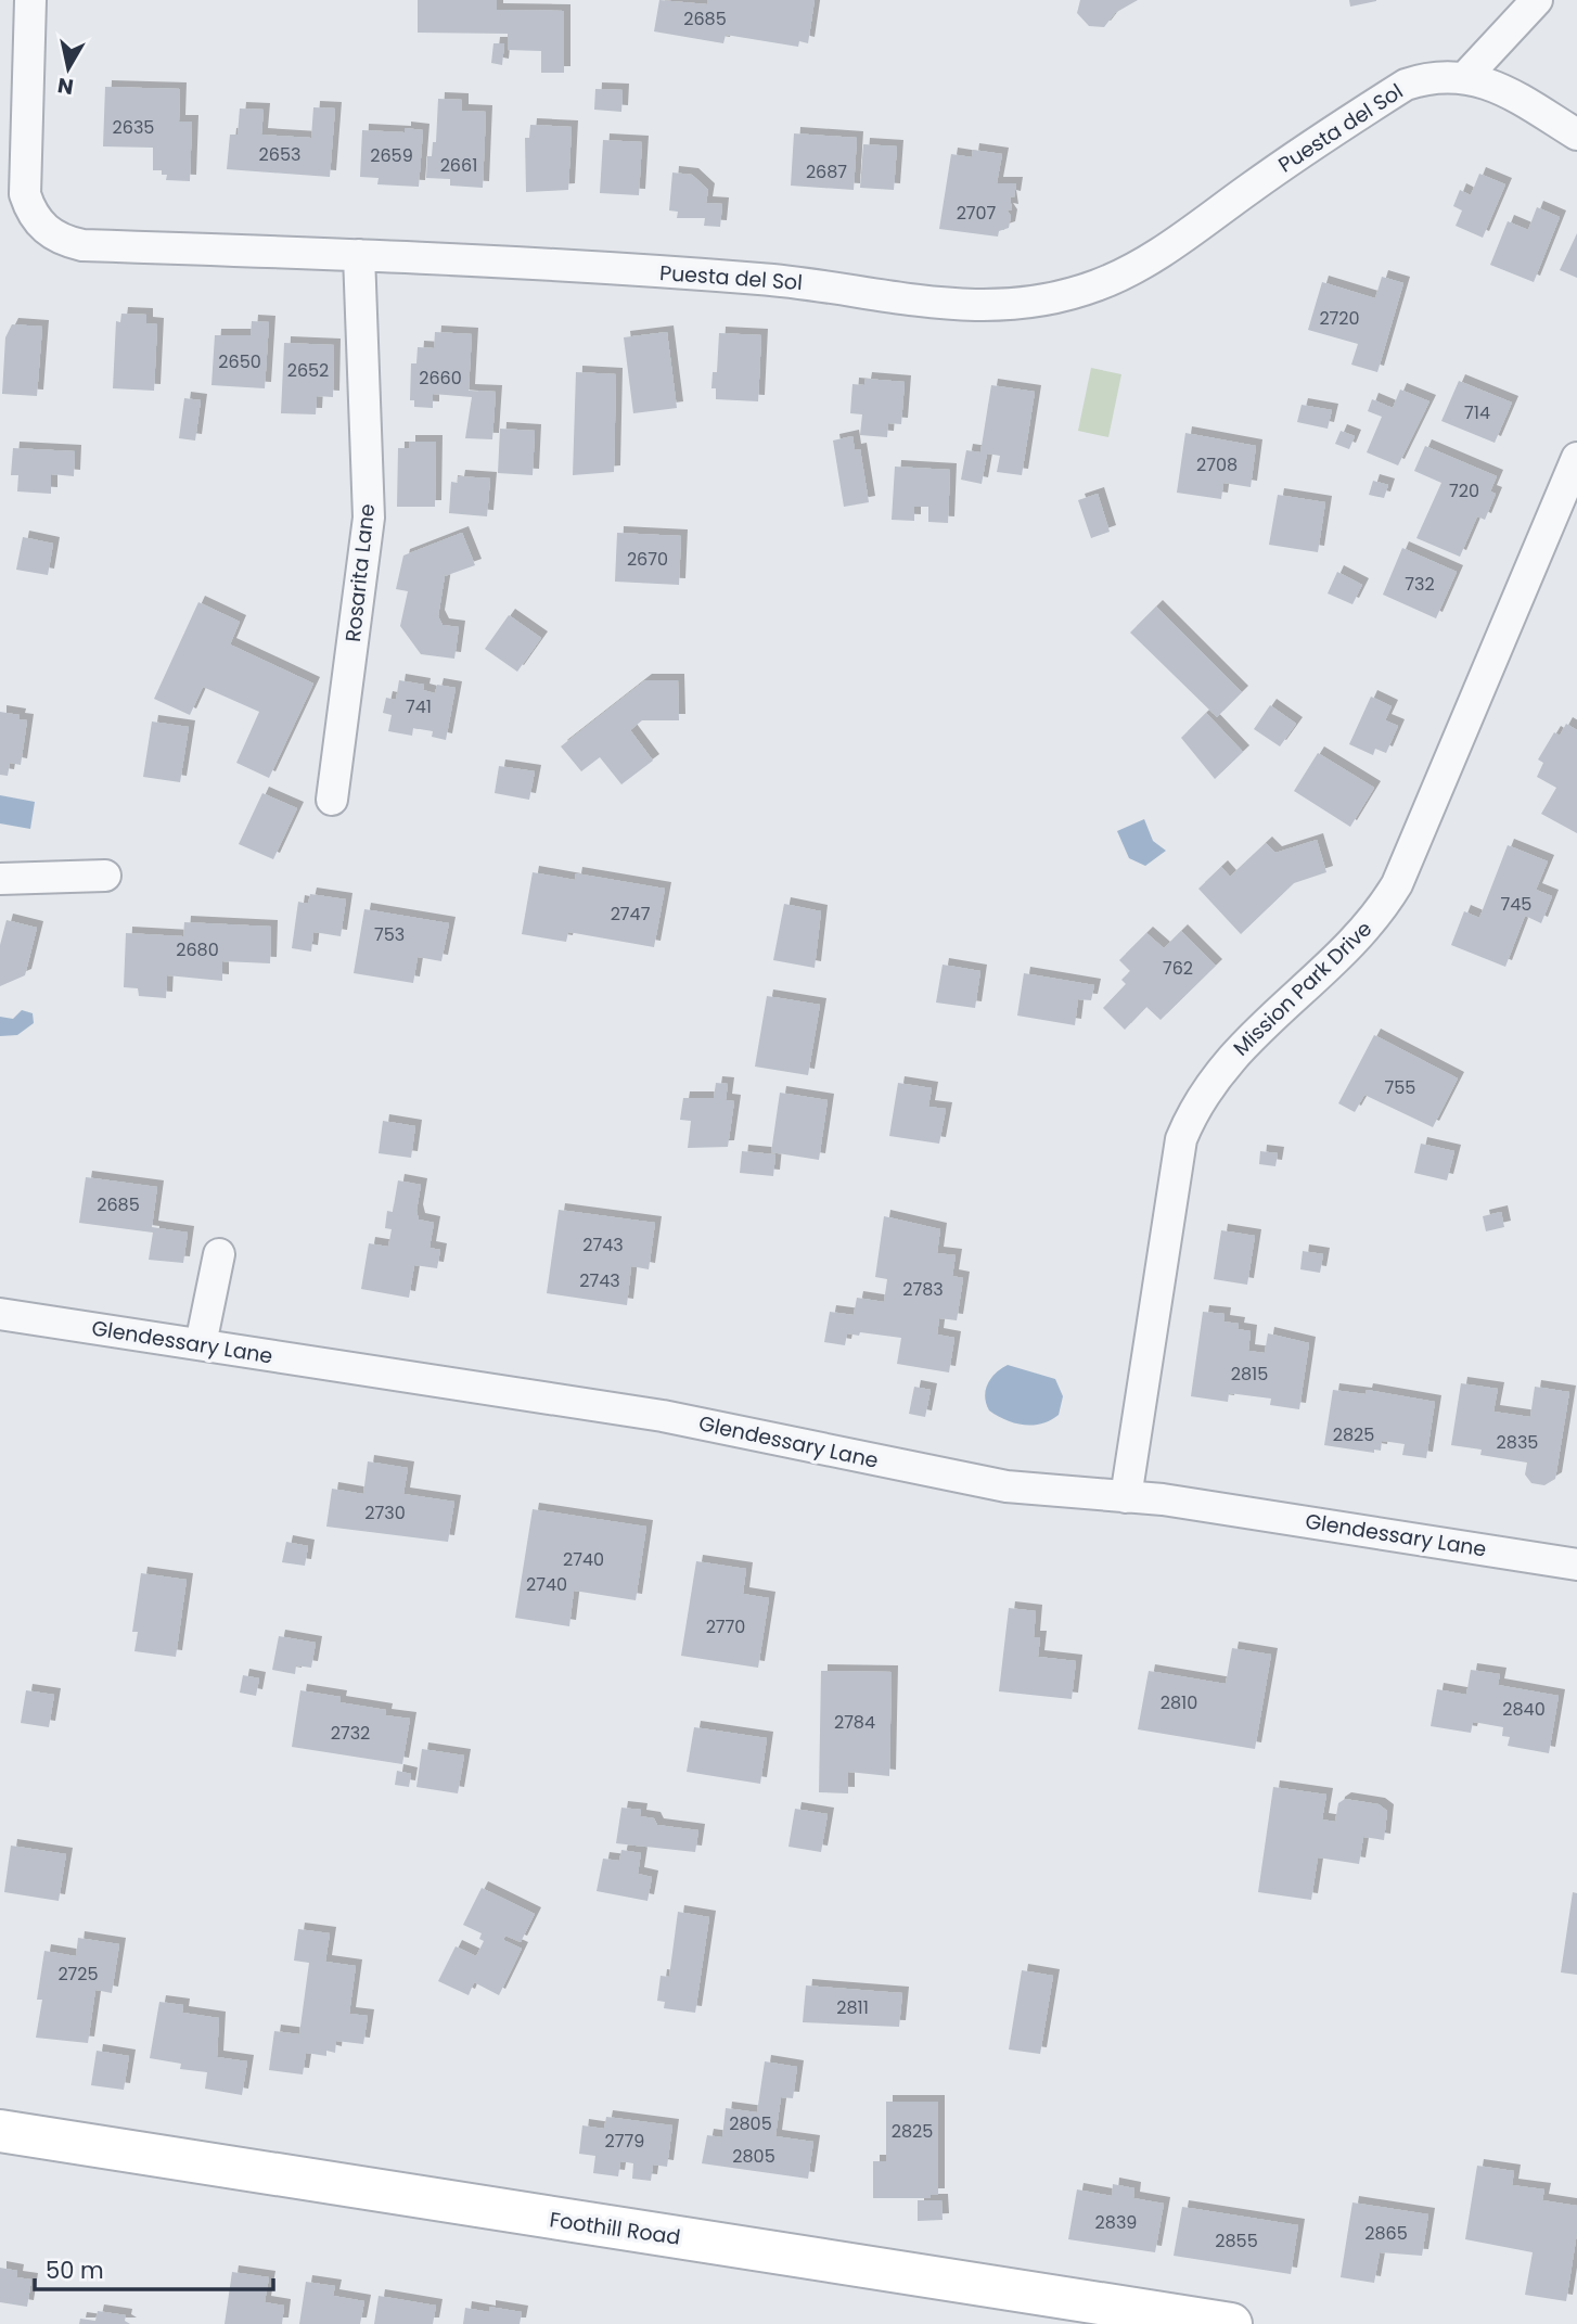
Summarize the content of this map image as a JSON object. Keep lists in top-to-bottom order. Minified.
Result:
{"streets":{"main road":["Foothill Road"],"street":["Puesta del Sol","Rosarita Lane","Mission Park Drive","Glendessary Lane"]},"crossings":[["Puesta del Sol","Rosarita Lane"],["Mission Park Drive","Glendessary Lane"]],"house_numbers":["2685","2635","2653","2659","2661","2687","2707","2720","2650","2652","2660","714","2708","720","2670","732","741","745","2747","753","2680","762","755","2685","2743","2743","2783","2815","2825","2835","2730","2740","2740","2770","2810","2840","2784","2732","2725","2811","2805","2825","2779","2805","2839","2865","2855"],"scale_bar":"50 m","north":"bottom"}
